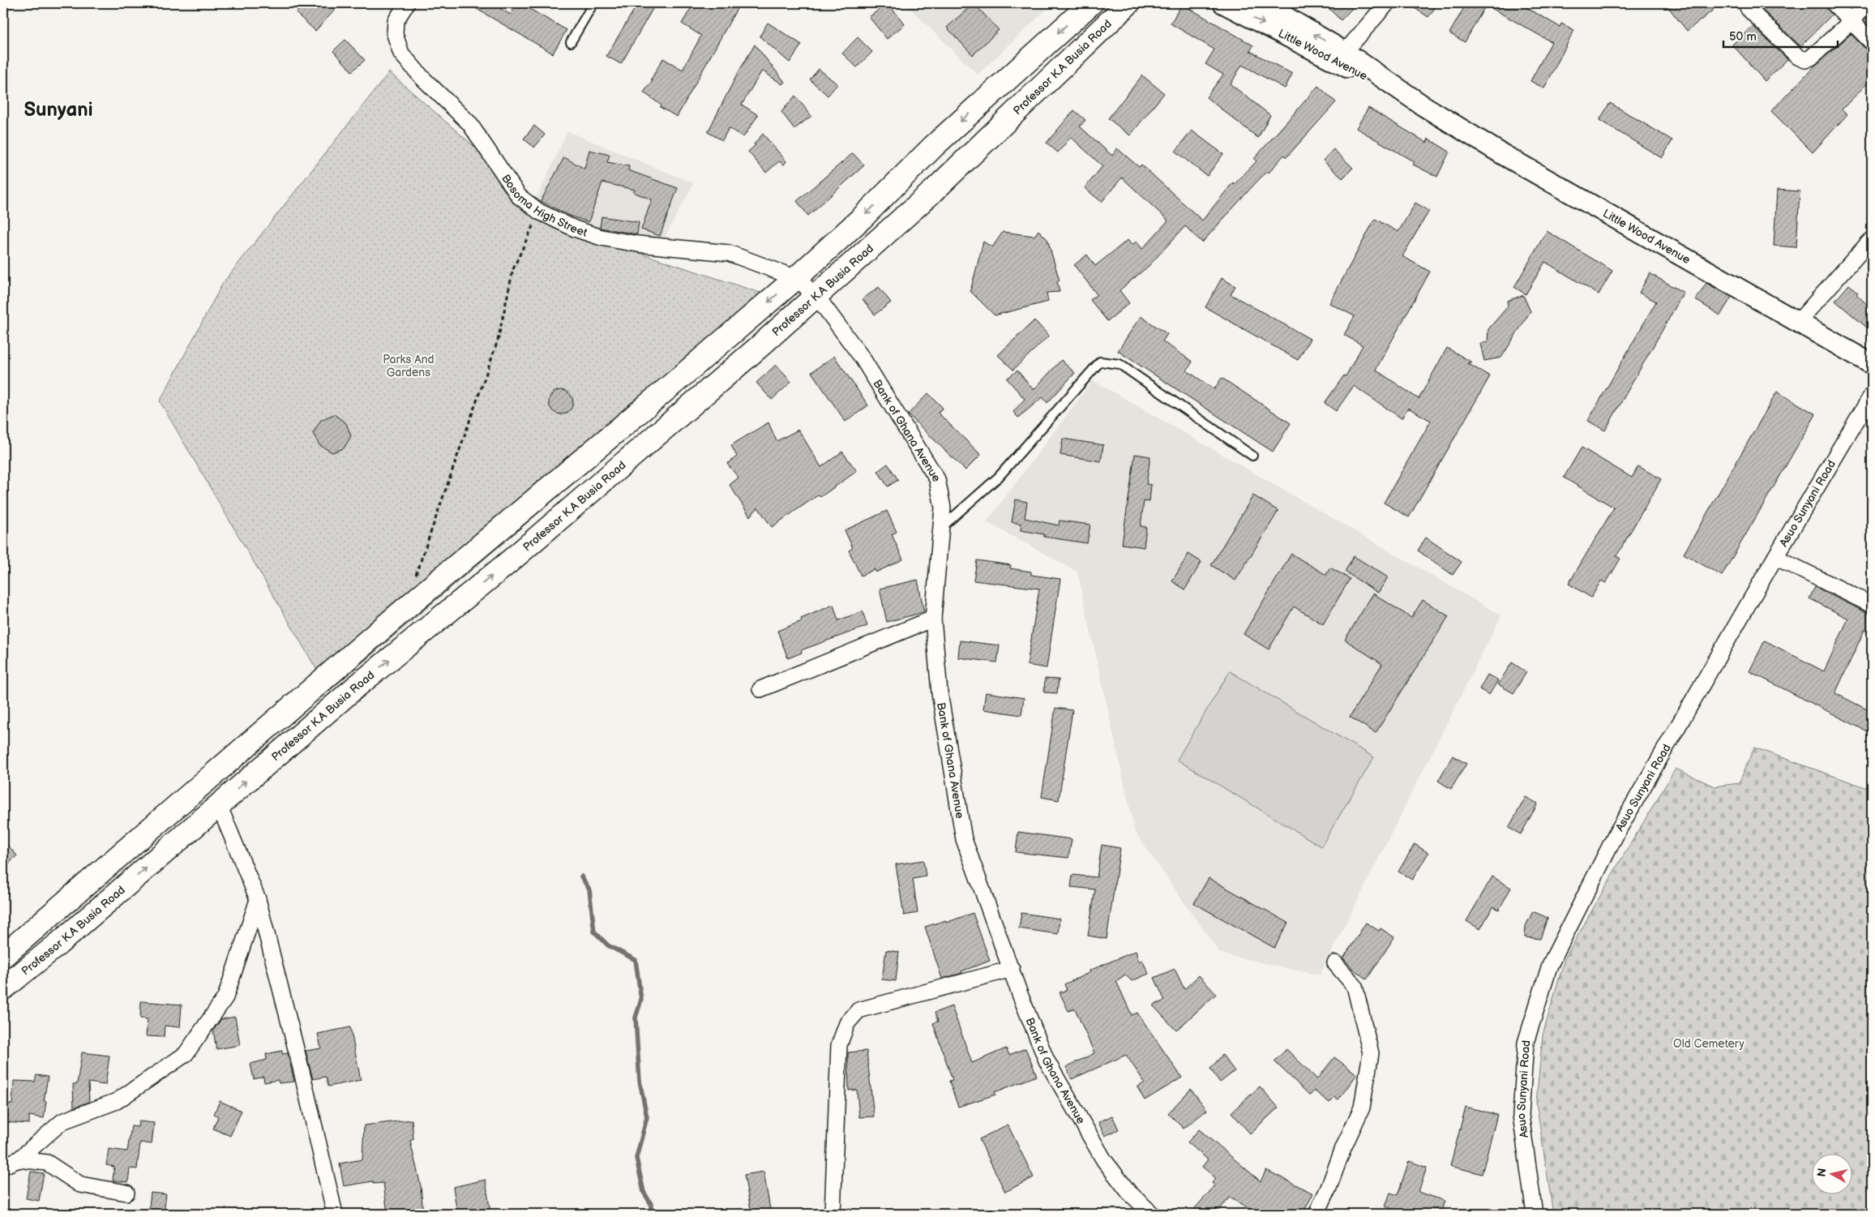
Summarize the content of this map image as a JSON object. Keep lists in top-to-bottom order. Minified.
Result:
{"streets":{"main road":["Professor K.A Busia Road"],"street":["Little Wood Avenue","Bosoma High Street","Bank of Ghana Avenue","Asuo Sunyani Road"]},"crossings":[["Professor K.A Busia Road","Bank of Ghana Avenue"],["Bosoma High Street","Bank of Ghana Avenue"]],"districts":["Sunyani"],"parks":["Parks And Gardens","Old Cemetery"],"scale_bar":"50 m","north":"left"}
